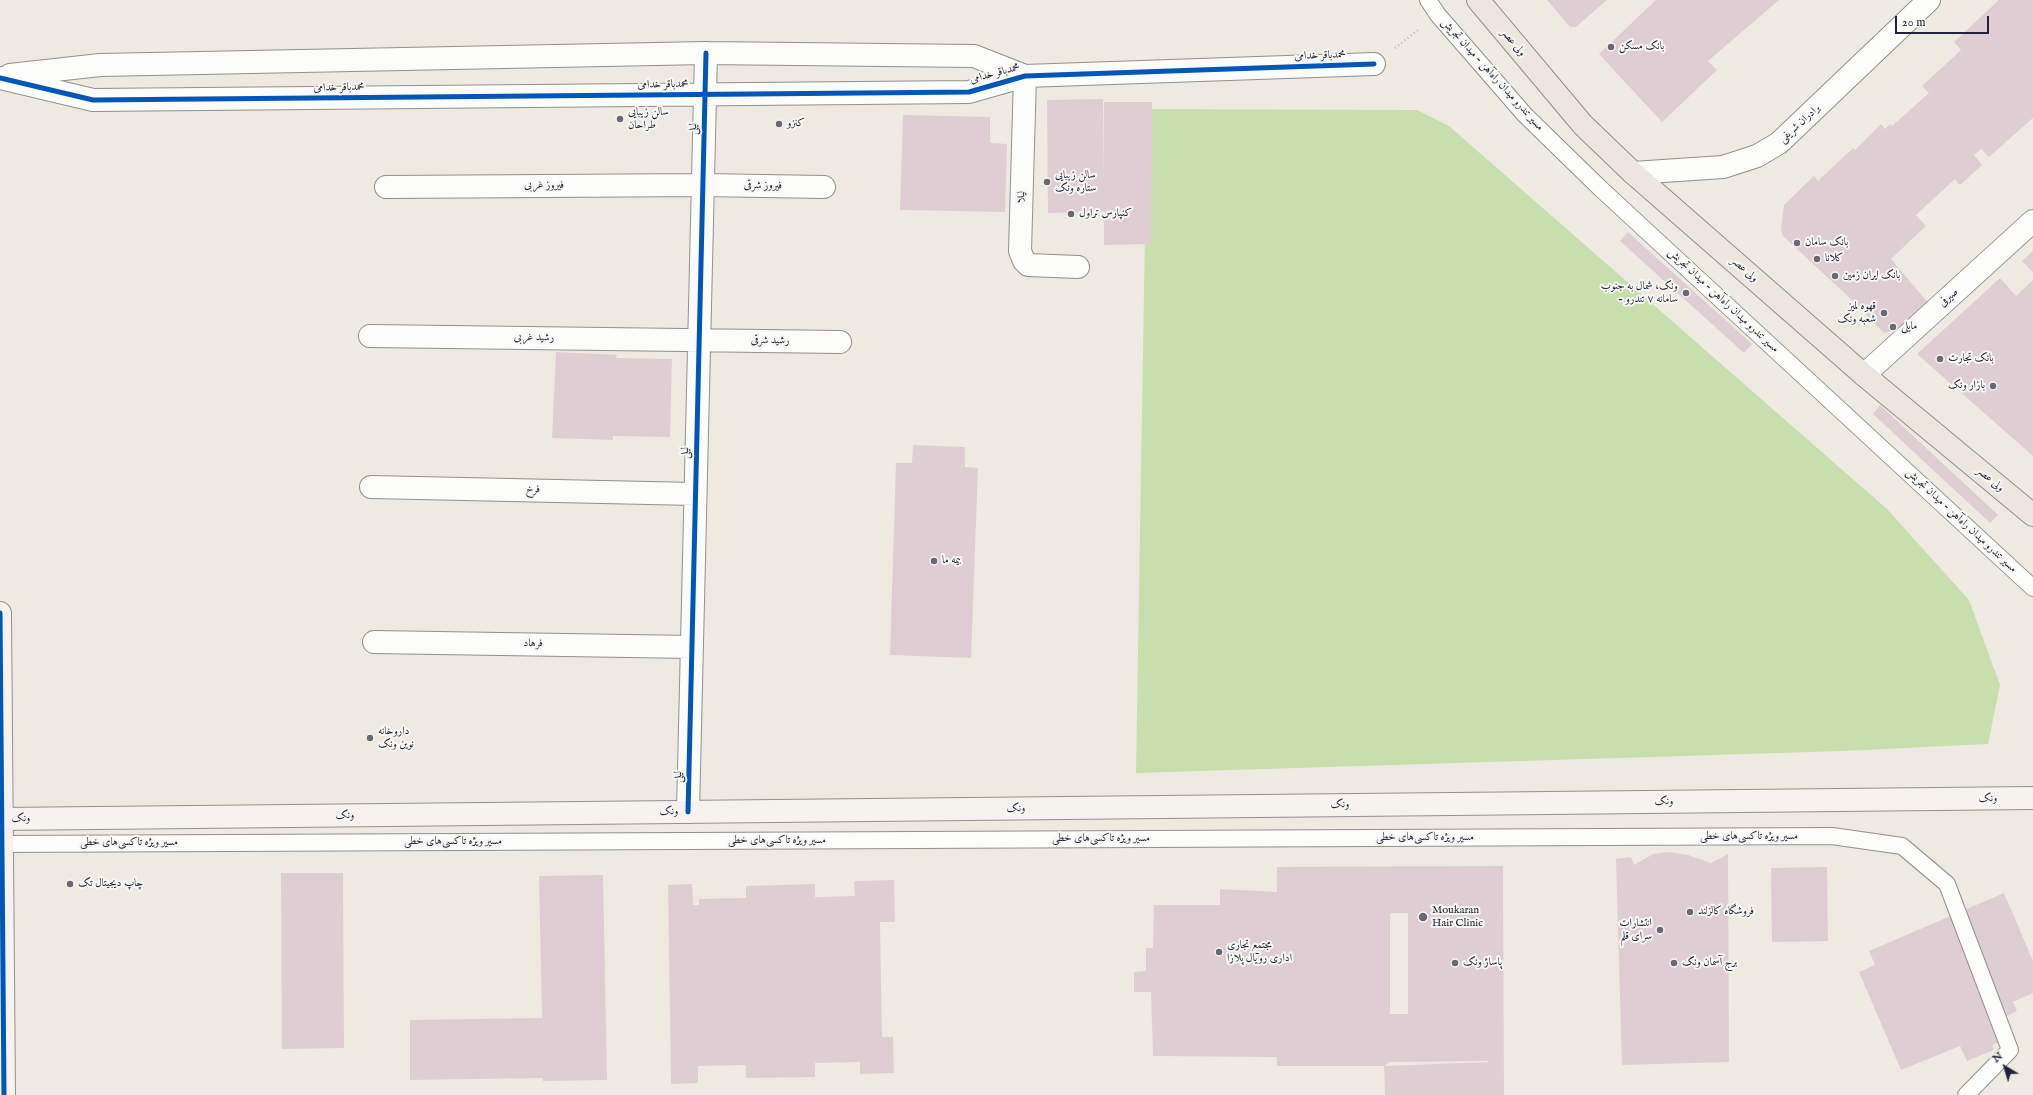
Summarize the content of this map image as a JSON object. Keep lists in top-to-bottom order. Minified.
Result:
{"streets":{"main road":["ولی عصر","ونک"],"street":["محمدباقر خدامی","برادران شریفی","لیلی","فیروز غربی","فیروز شرقی","لیلا","صیرفی","رشید غربی","رشید شرقی","فرخ","فرهاد"],"lane":["مسیر تندرو میدان راه‌آهن - میدان تجریش","مسیر ویژه تاکسی‌های خطی"]},"crossings":[["ولی عصر","برادران شریفی"],["ولی عصر","صیرفی"],["محمدباقر خدامی","لیلی"],["محمدباقر خدامی","لیلا"],["لیلی","فیروز غربی"],["لیلی","فیروز شرقی"],["لیلی","رشید غربی"],["لیلی","رشید شرقی"],["لیلی","فرخ"],["لیلی","فرهاد"],["لیلی","ونک"],["فیروز غربی","فیروز شرقی"],["رشید غربی","رشید شرقی"]],"places":["بانک مسکن","سالن زیبایی طراحان","کنزو","سالن زیبایی ستاره ونک","کنپارس تراول","بانک سامان","کلانا","بانک ایران زمین","ونک، شمال به جنوب - سامانه ۷ تندرو","قهوه لمیز شعبه ونک","مایلی","بانک تجارت","بازار ونک","بیمه ما","داروخانه نوین ونک","چاپ دیجیتال تک","فروشگاه کالزلند","Moukaran Hair Clinic","انتشارات سرای قلم","مجتمع تجاری اداری رویال پلازا","پاساژ ونک","برج آسمان ونک"],"scale_bar":"20 m","north":"top left"}
